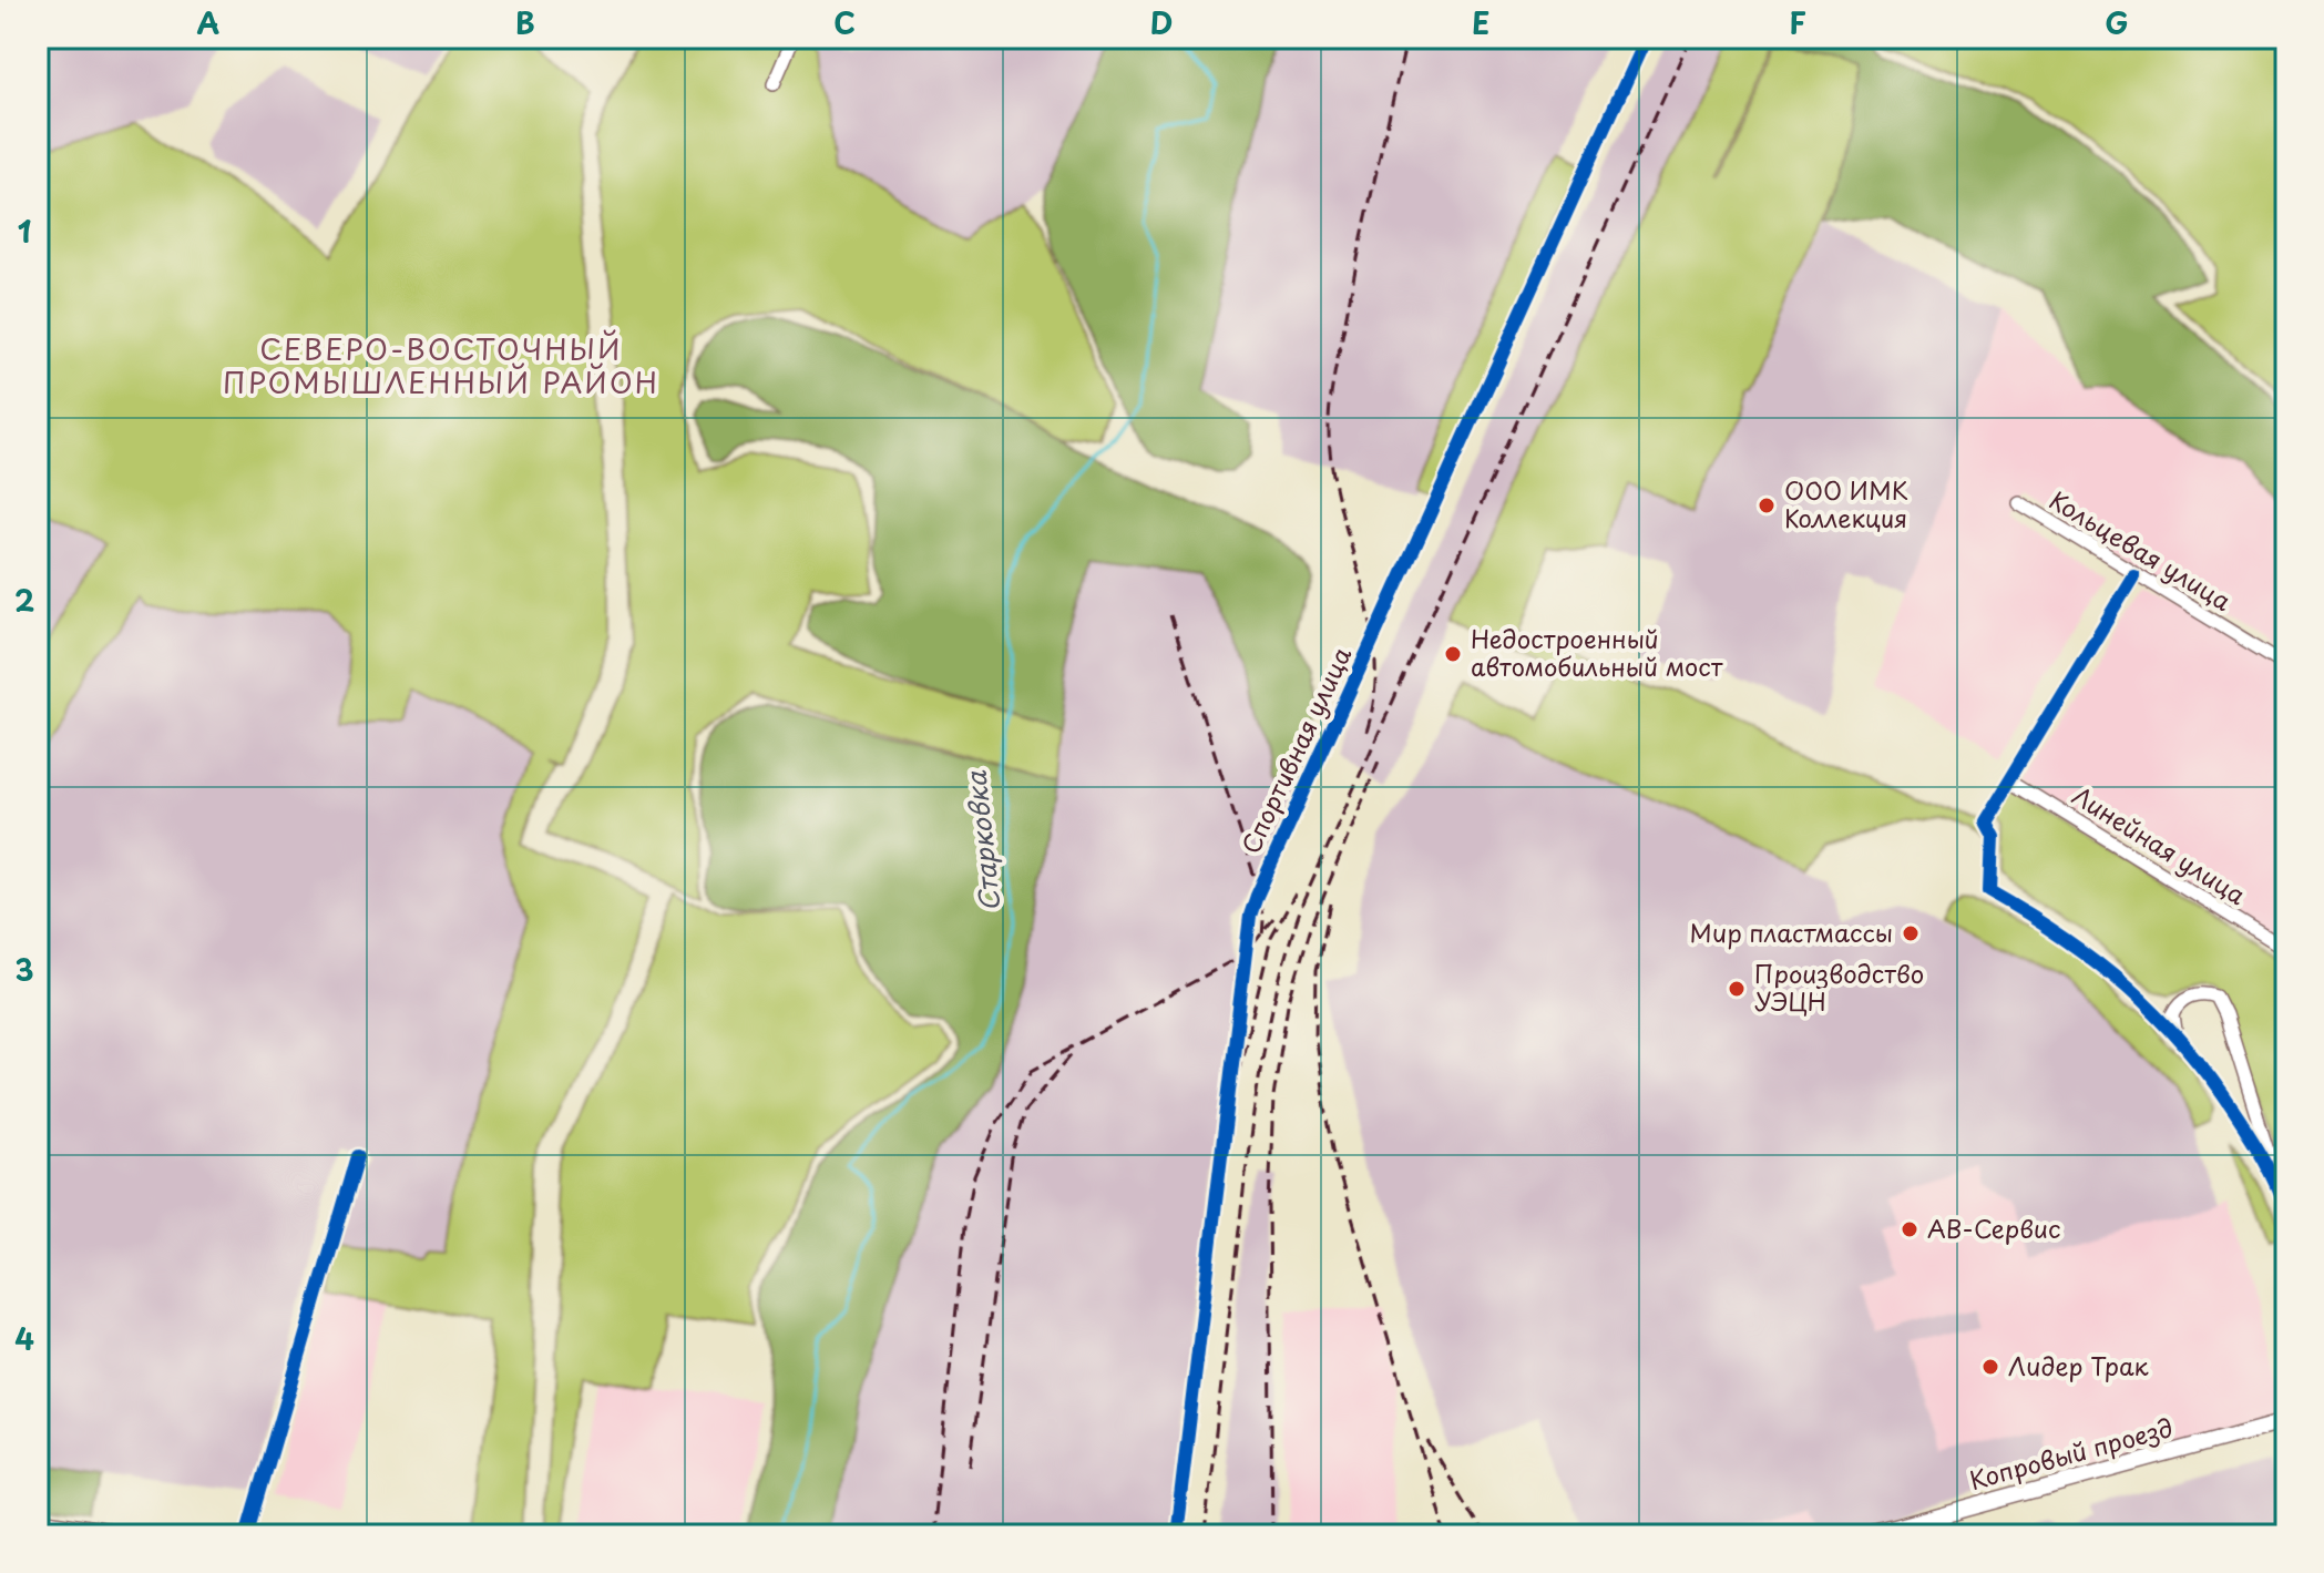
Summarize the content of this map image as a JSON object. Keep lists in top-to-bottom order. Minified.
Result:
{"streets":{"main road":["Копровый проезд"],"street":["Кольцевая улица","Спортивная улица","Линейная улица"]},"districts":["СЕВЕРО-ВОСТОЧНЫЙ ПРОМЫШЛЕННЫЙ РАЙОН"],"water":["Старковка"],"places":["ООО ИМК Коллекция","Недостроенный автомобильный мост","Мир пластмассы","Производство УЭЦН","АВ-Сервис","Лидер Трак"],"grid":{"columns":["A","B","C","D","E","F","G"],"rows":["1","2","3","4"]}}
